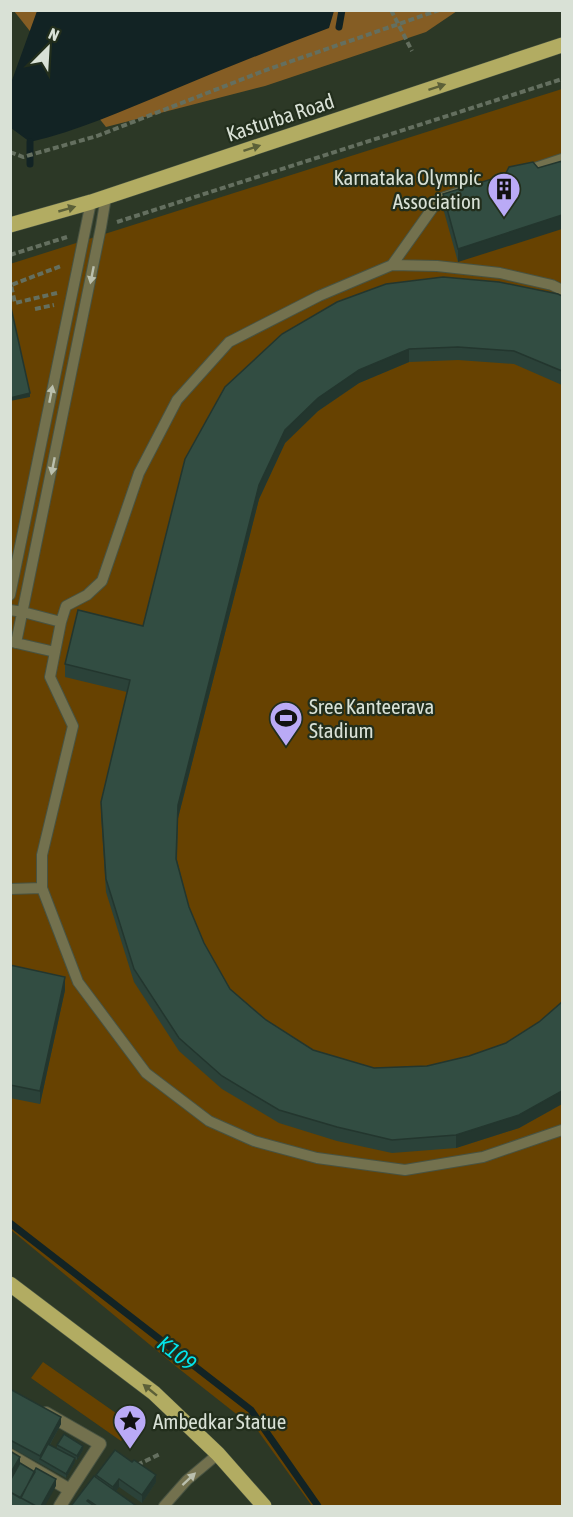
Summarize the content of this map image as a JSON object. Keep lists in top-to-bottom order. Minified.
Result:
{"streets":{"main road":["Kasturba Road"]},"one_way":["Kasturba Road"],"water":["K109"],"places":{"building":["Karnataka Olympic Association"],"sports":["Sree Kanteerava Stadium"],"place":["Ambedkar Statue"]},"north":"top right"}
